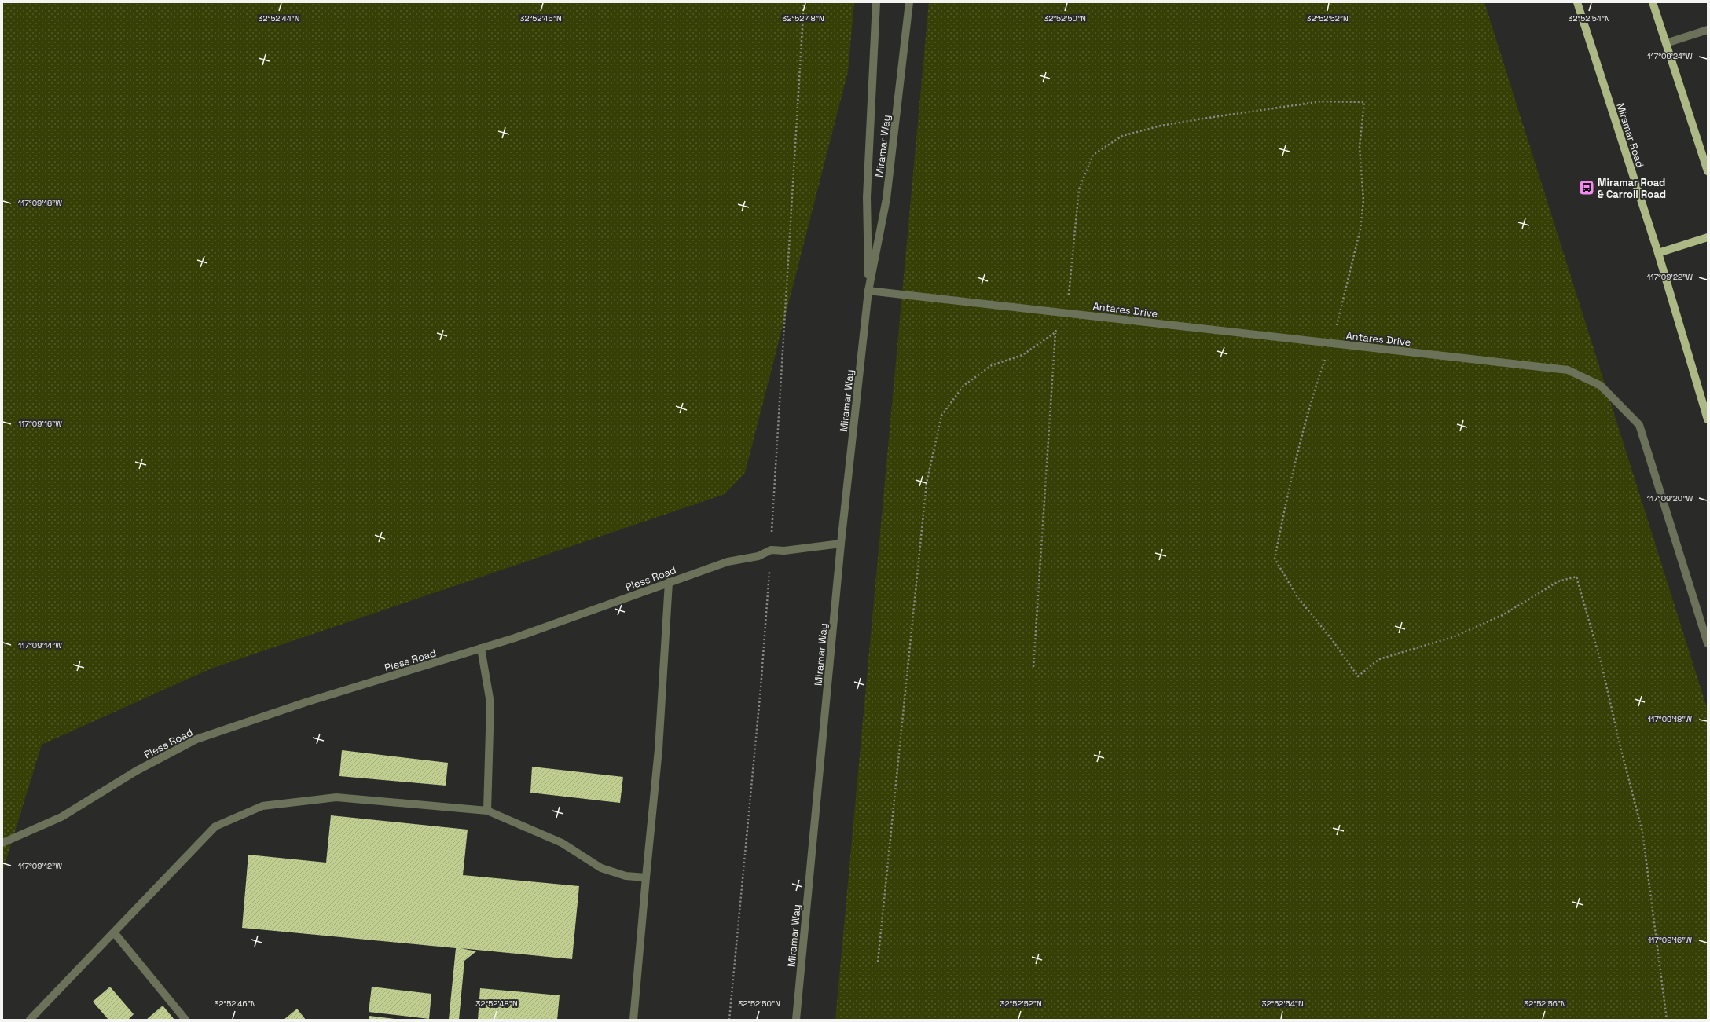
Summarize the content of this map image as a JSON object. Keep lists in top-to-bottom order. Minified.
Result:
{"streets":{"main road":["Miramar Road"],"street":["Miramar Way","Antares Drive","Pless Road"]},"crossings":[["Miramar Way","Antares Drive"],["Miramar Way","Pless Road"]],"places":{"bus stop":["Miramar Road & Carroll Road"]},"coordinates":["32°52'44\"N","32°52'46\"N","32°52'48\"N","32°52'50\"N","32°52'52\"N","32°52'54\"N","117°09'24\"W","117°09'18\"W","117°09'22\"W","117°09'16\"W","117°09'20\"W","117°09'14\"W","117°09'12\"W","32°52'56\"N"]}
